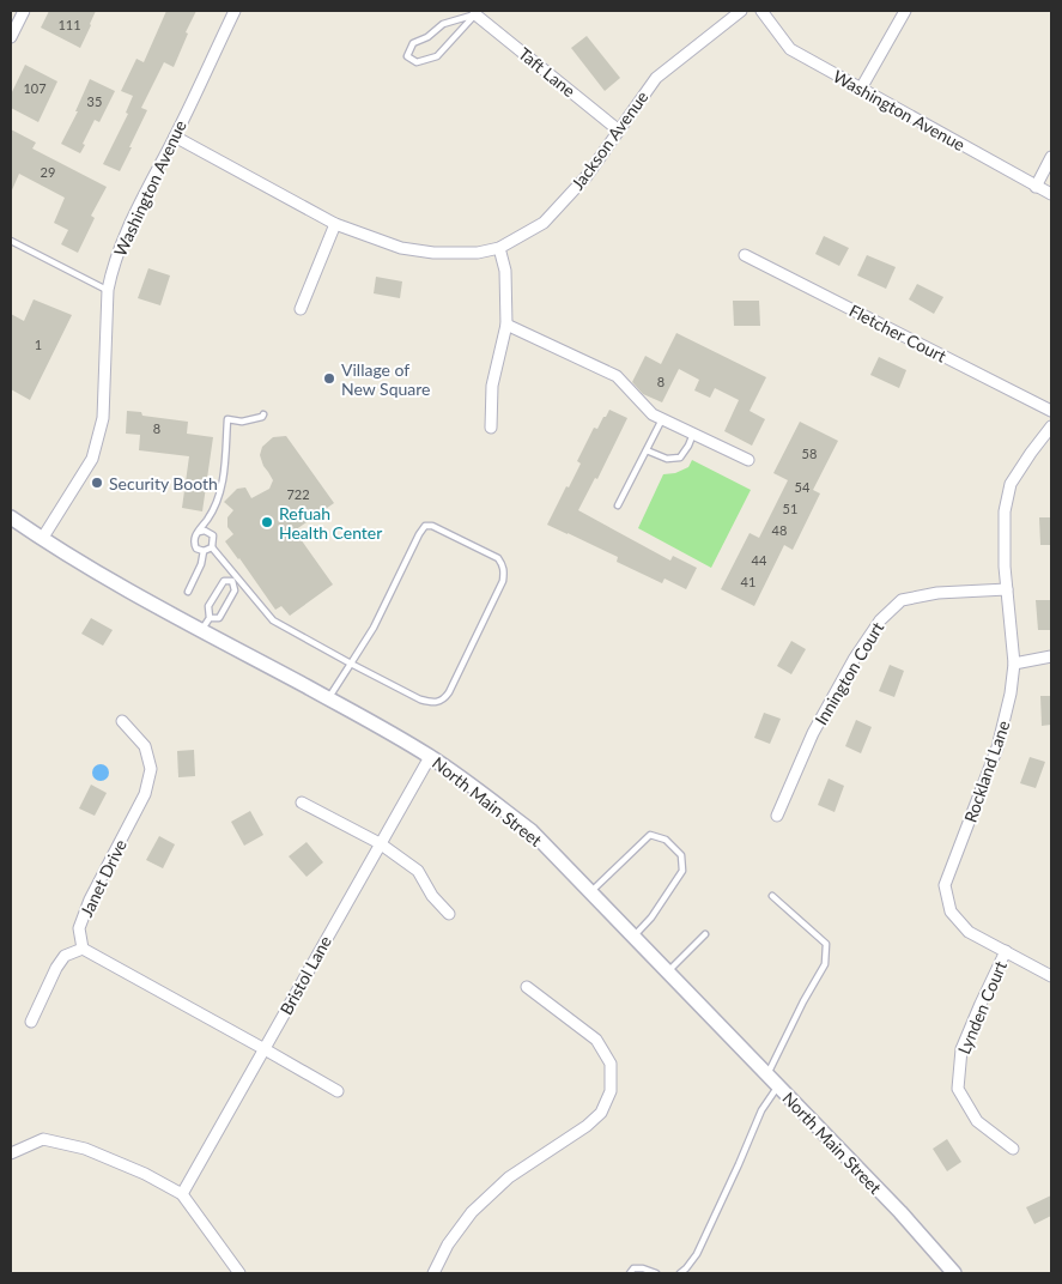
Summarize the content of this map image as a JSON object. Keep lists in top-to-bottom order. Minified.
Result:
{"streets":{"main road":["North Main Street"],"street":["Taft Lane","Washington Avenue","Jackson Avenue","Fletcher Court","Innington Court","Rockland Lane","Janet Drive","Bristol Lane","Lynden Court"]},"crossings":[["Taft Lane","Jackson Avenue"],["Washington Avenue","Jackson Avenue"],["Washington Avenue","North Main Street"],["Innington Court","Rockland Lane"],["Rockland Lane","Lynden Court"],["North Main Street","Bristol Lane"]],"places":["Village of New Square","Security Booth","Refuah Health Center"],"house_numbers":["111","107","35","29","1","8","8","58","54","722","51","48","44","41"]}
